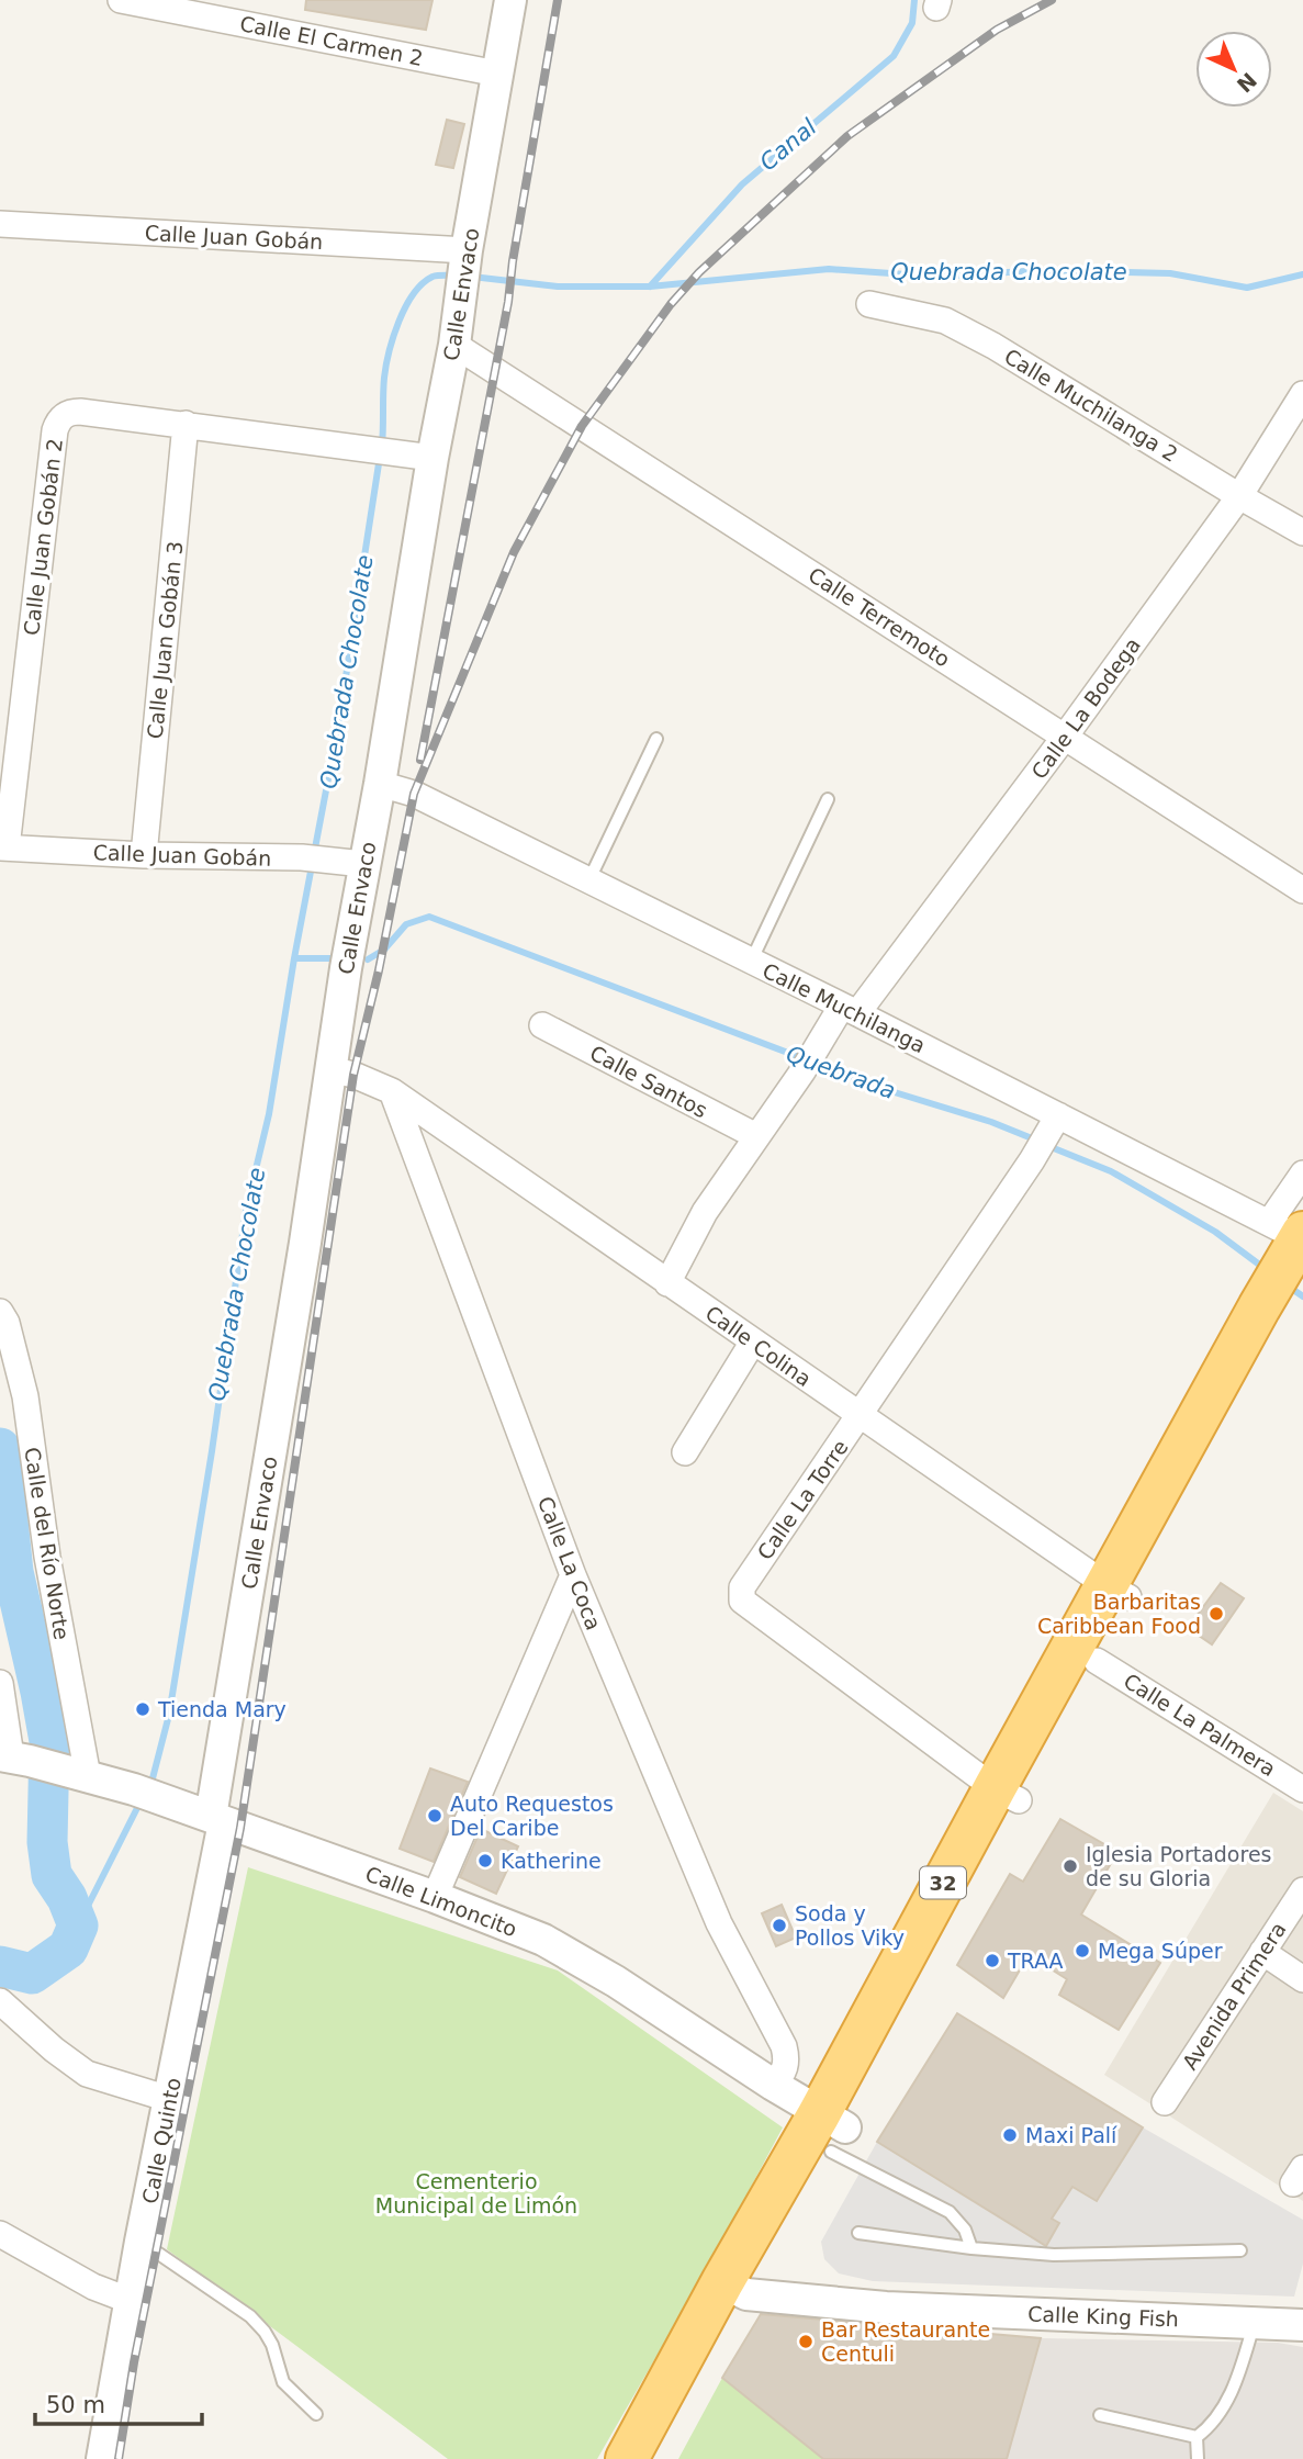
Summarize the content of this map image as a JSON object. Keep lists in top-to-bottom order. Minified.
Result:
{"streets":{"highway":["32"],"street":["Calle El Carmen 2","Calle Juan Gobán","Calle Envaco","Calle Muchilanga 2","Calle Juan Gobán 2","Calle Terremoto","Calle Juan Gobán 3","Calle La Bodega","Calle Muchilanga","Calle Santos","Calle Colina","Calle La Torre","Calle del Río Norte","Calle La Coca","Calle La Palmera","Calle Limoncito","Avenida Primera","Calle Quinto","Calle King Fish"]},"crossings":[["Calle El Carmen 2","Calle Envaco"],["Calle Juan Gobán","Calle Envaco"],["Calle Juan Gobán","Calle Juan Gobán 2"],["Calle Juan Gobán","Calle Juan Gobán 3"],["Calle Envaco","Calle Juan Gobán 2"],["Calle Envaco","Calle Terremoto"],["Calle Envaco","Calle Muchilanga"],["Calle Envaco","Calle Limoncito"],["Calle Envaco","Calle Quinto"],["Calle Muchilanga 2","Calle La Bodega"],["Calle Juan Gobán 2","Calle Juan Gobán 3"],["Calle Terremoto","Calle La Bodega"],["Calle La Bodega","Calle Muchilanga"],["Calle La Bodega","Calle Santos"],["Calle La Bodega","Calle Colina"],["Calle Muchilanga","Calle La Torre"],["Calle Muchilanga","32"],["Calle Colina","Calle La Torre"],["Calle Colina","Calle La Coca"],["Calle Colina","32"],["Calle La Torre","32"],["Calle del Río Norte","Calle Limoncito"],["Calle La Coca","Calle Limoncito"],["Calle La Palmera","32"],["32","Calle Limoncito"],["32","Calle King Fish"],["Calle Limoncito","Calle Quinto"]],"water":["Canal","Quebrada Chocolate","Quebrada"],"parks":["Cementerio Municipal de Limón"],"places":["Barbaritas Caribbean Food","Tienda Mary","Auto Requestos Del Caribe","Katherine","Iglesia Portadores de su Gloria","Soda y Pollos Viky","Mega Súper","TRAA","Maxi Palí","Bar Restaurante Centuli"],"scale_bar":"50 m","north":"bottom right"}
